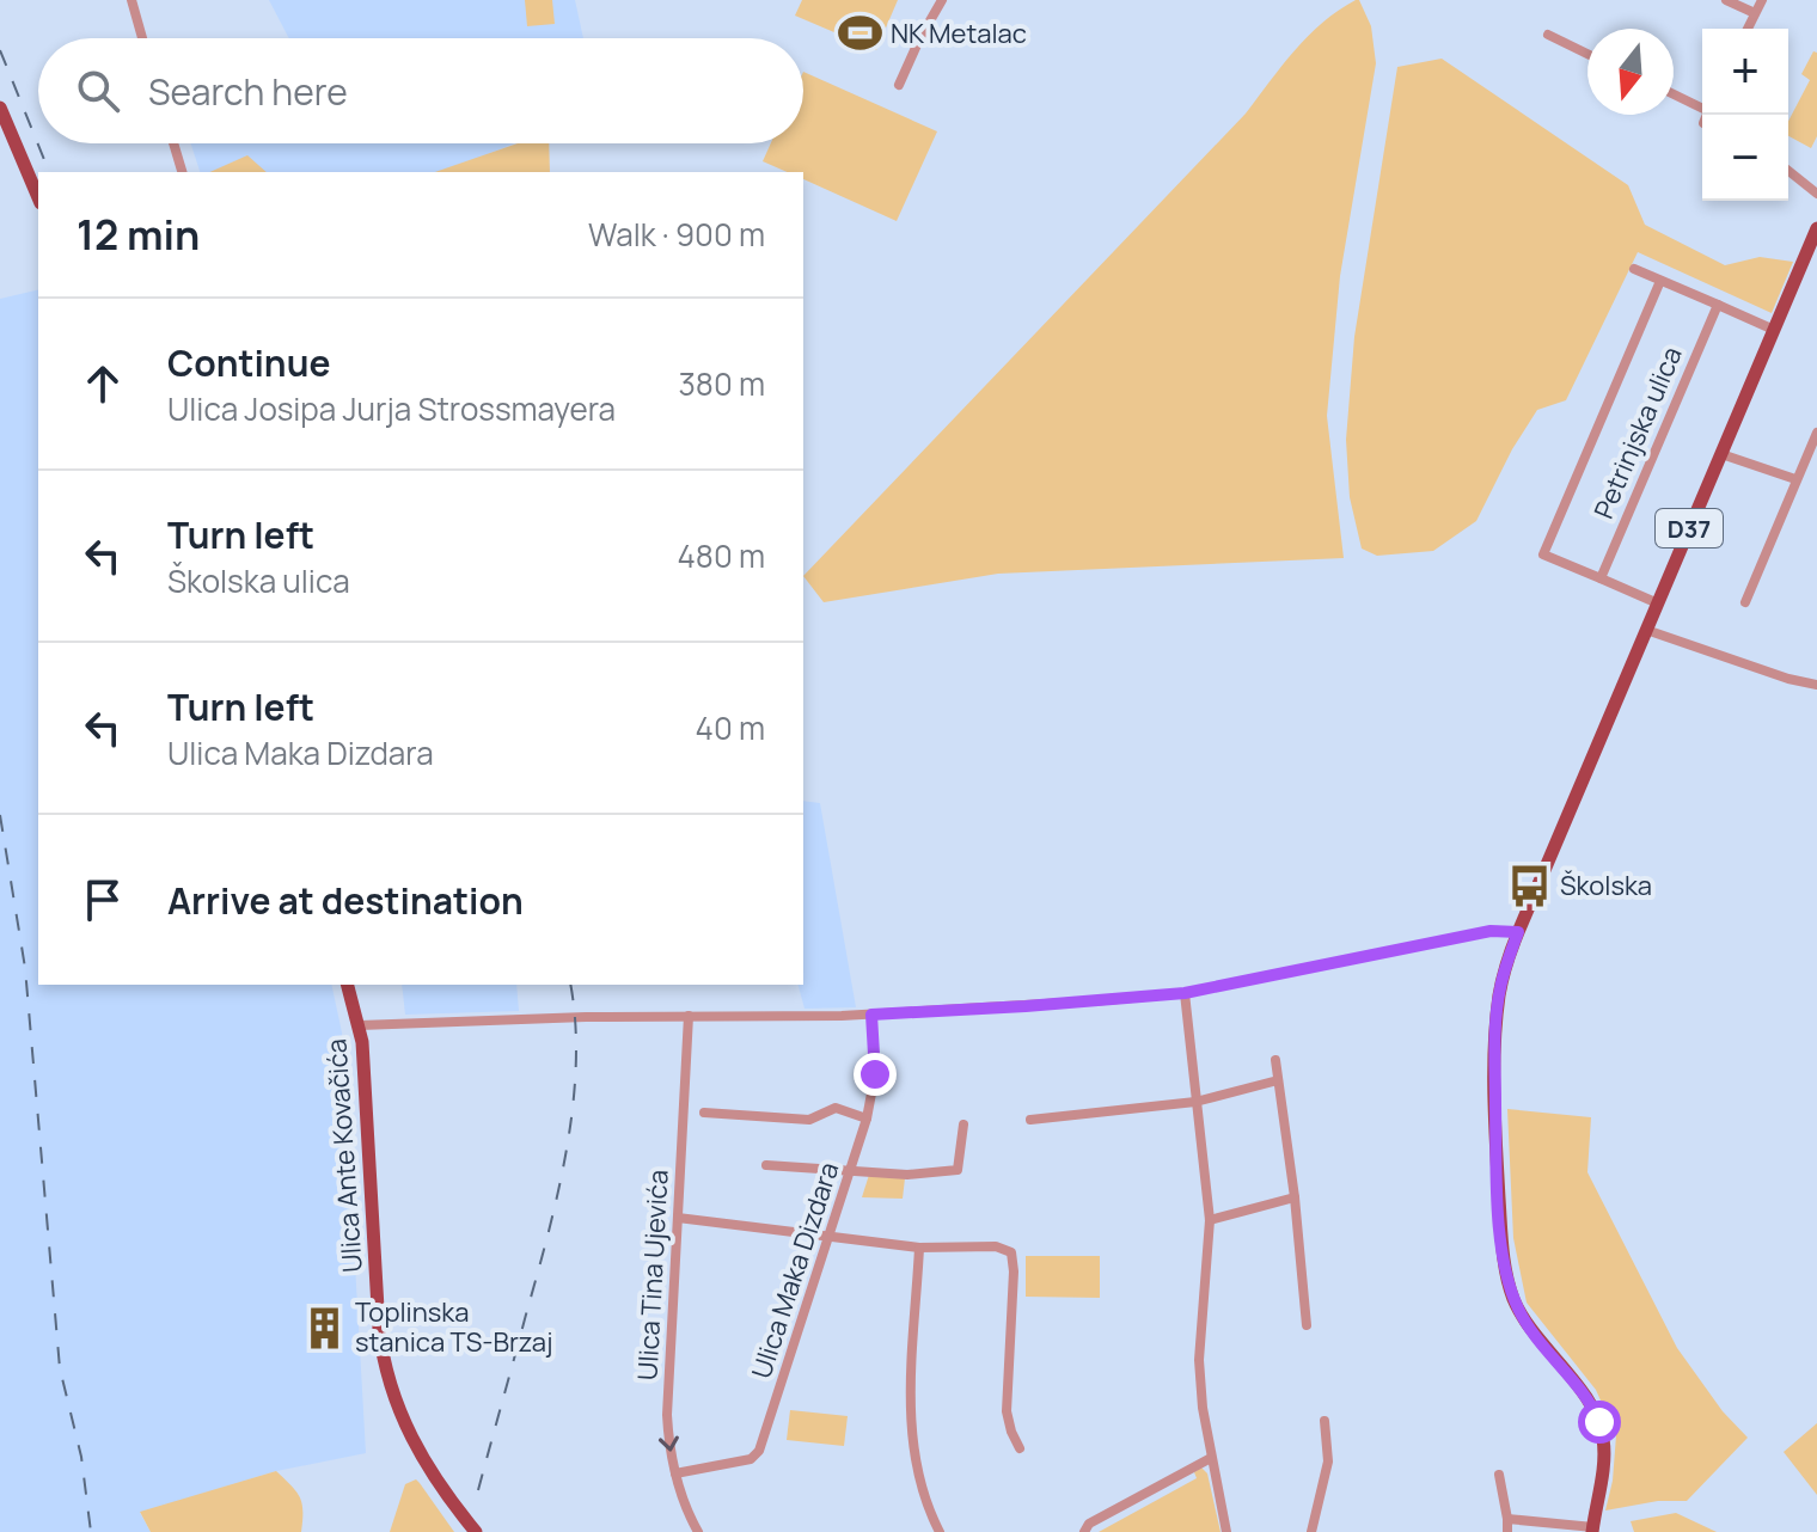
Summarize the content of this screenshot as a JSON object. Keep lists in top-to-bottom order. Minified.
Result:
{"streets":{"main road":["D37","Ulica Ante Kovačića"],"street":["Petrinjska ulica","Ulica Maka Dizdara","Ulica Tina Ujevića"]},"crossings":[["Ulica Maka Dizdara","Ulica Tina Ujevića"]],"one_way":["Ulica Tina Ujevića"],"places":{"sports":["NK Metalac"],"bus stop":["Školska"],"building":["Toplinska stanica TS-Brzaj"]},"north":"bottom","page":{"map_buttons":["+","−"],"search":"Search here","heading":["12 min","Walk · 900 m"],"list":[["Continue","Ulica Josipa Jurja Strossmayera","380 m"],["Turn left","Školska ulica","480 m"],["Turn left","Ulica Maka Dizdara","40 m"],"Arrive at destination"]}}
